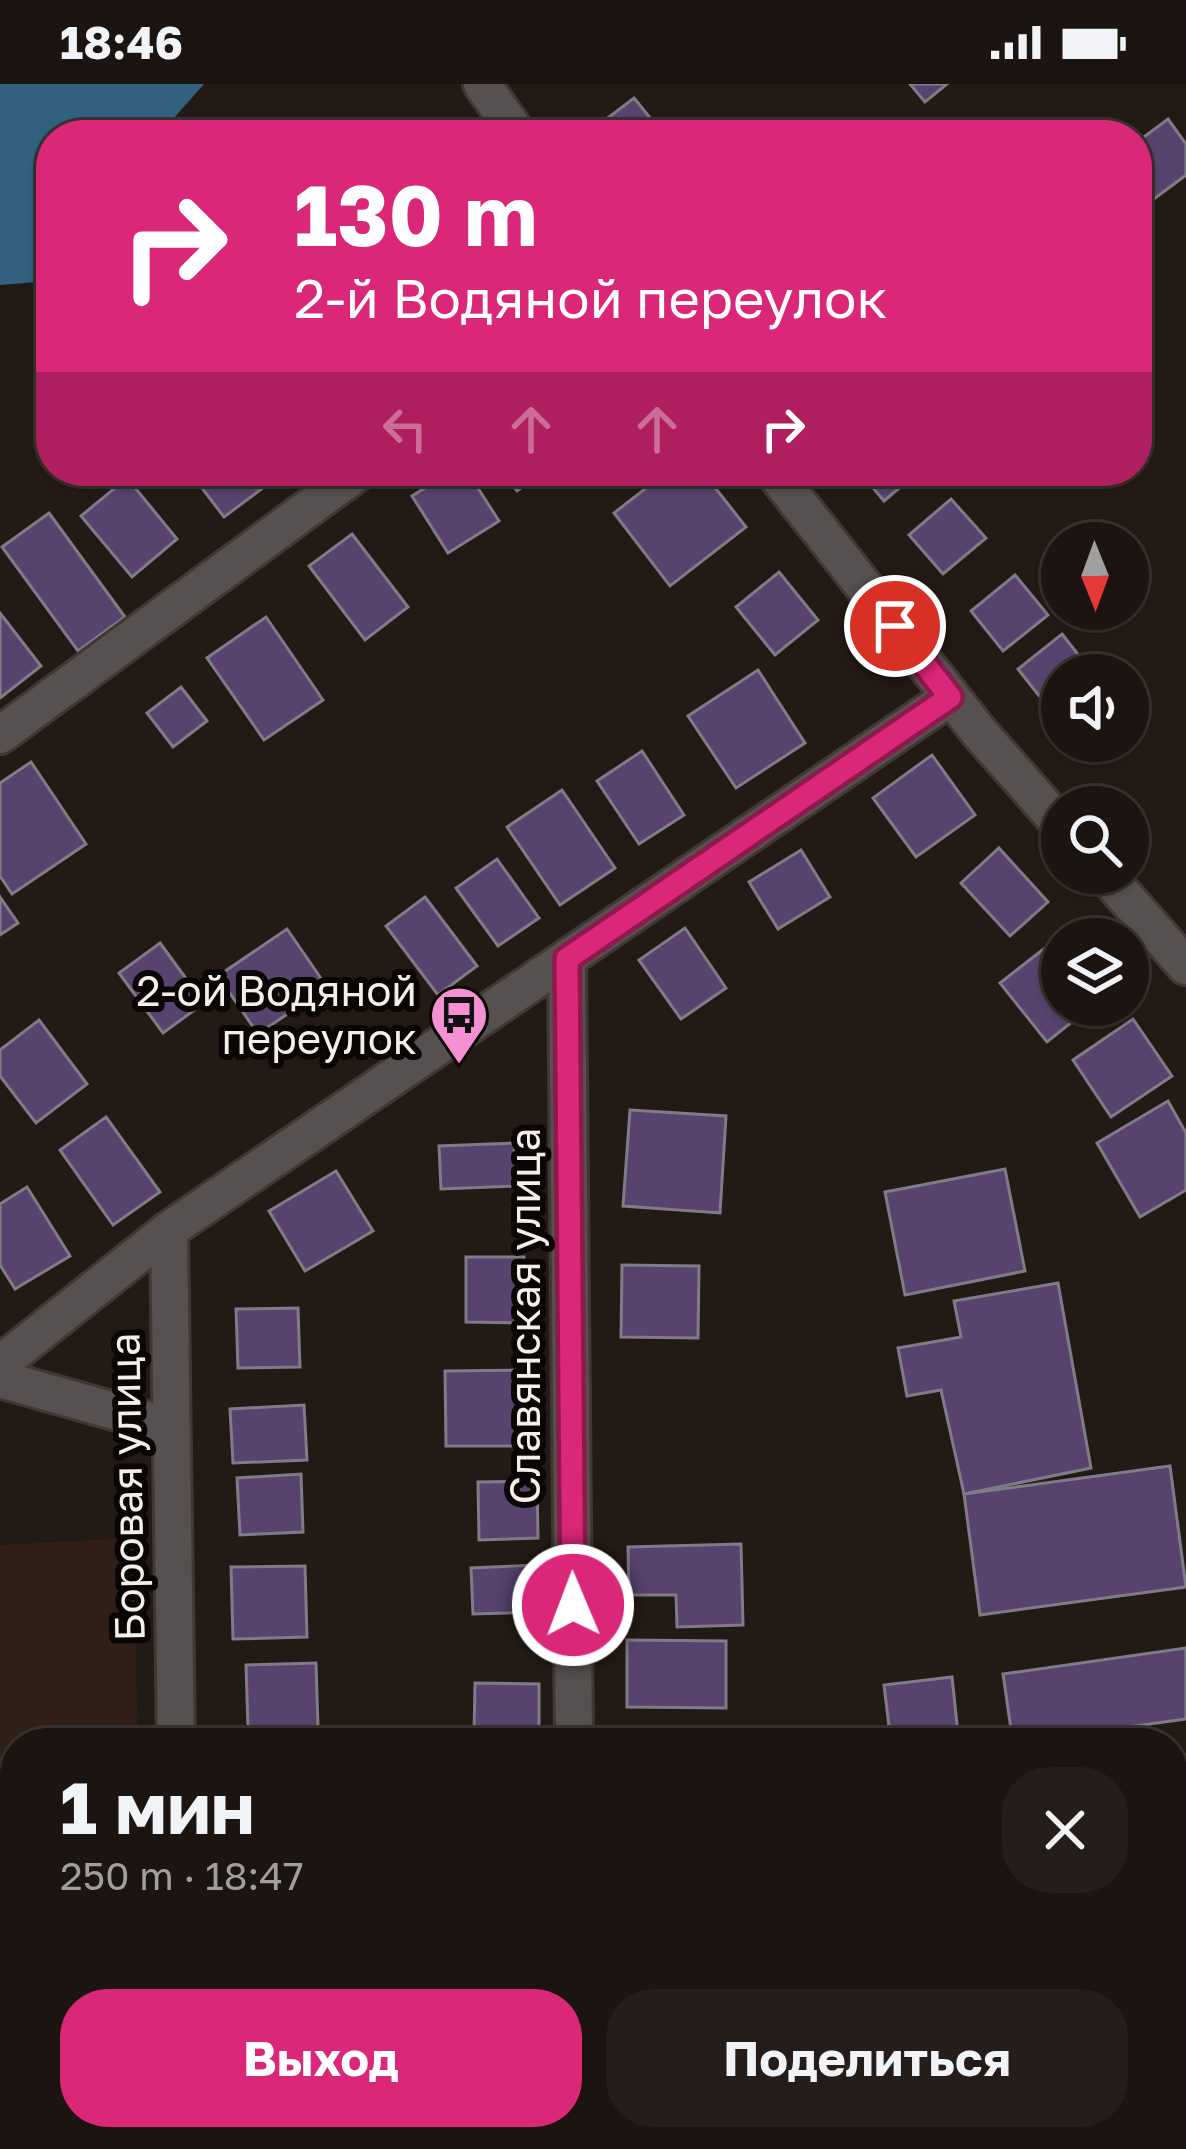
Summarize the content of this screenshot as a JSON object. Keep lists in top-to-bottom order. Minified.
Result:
{"streets":{"street":["Славянская улица","Боровая улица"]},"places":{"bus stop":["2-ой Водяной переулок"]},"north":"bottom","page":{"status":"18:46","turn":["130 m","2-й Водяной переулок"],"heading":["1 мин","250 m · 18:47"],"buttons":["Выход","Поделиться"]}}
